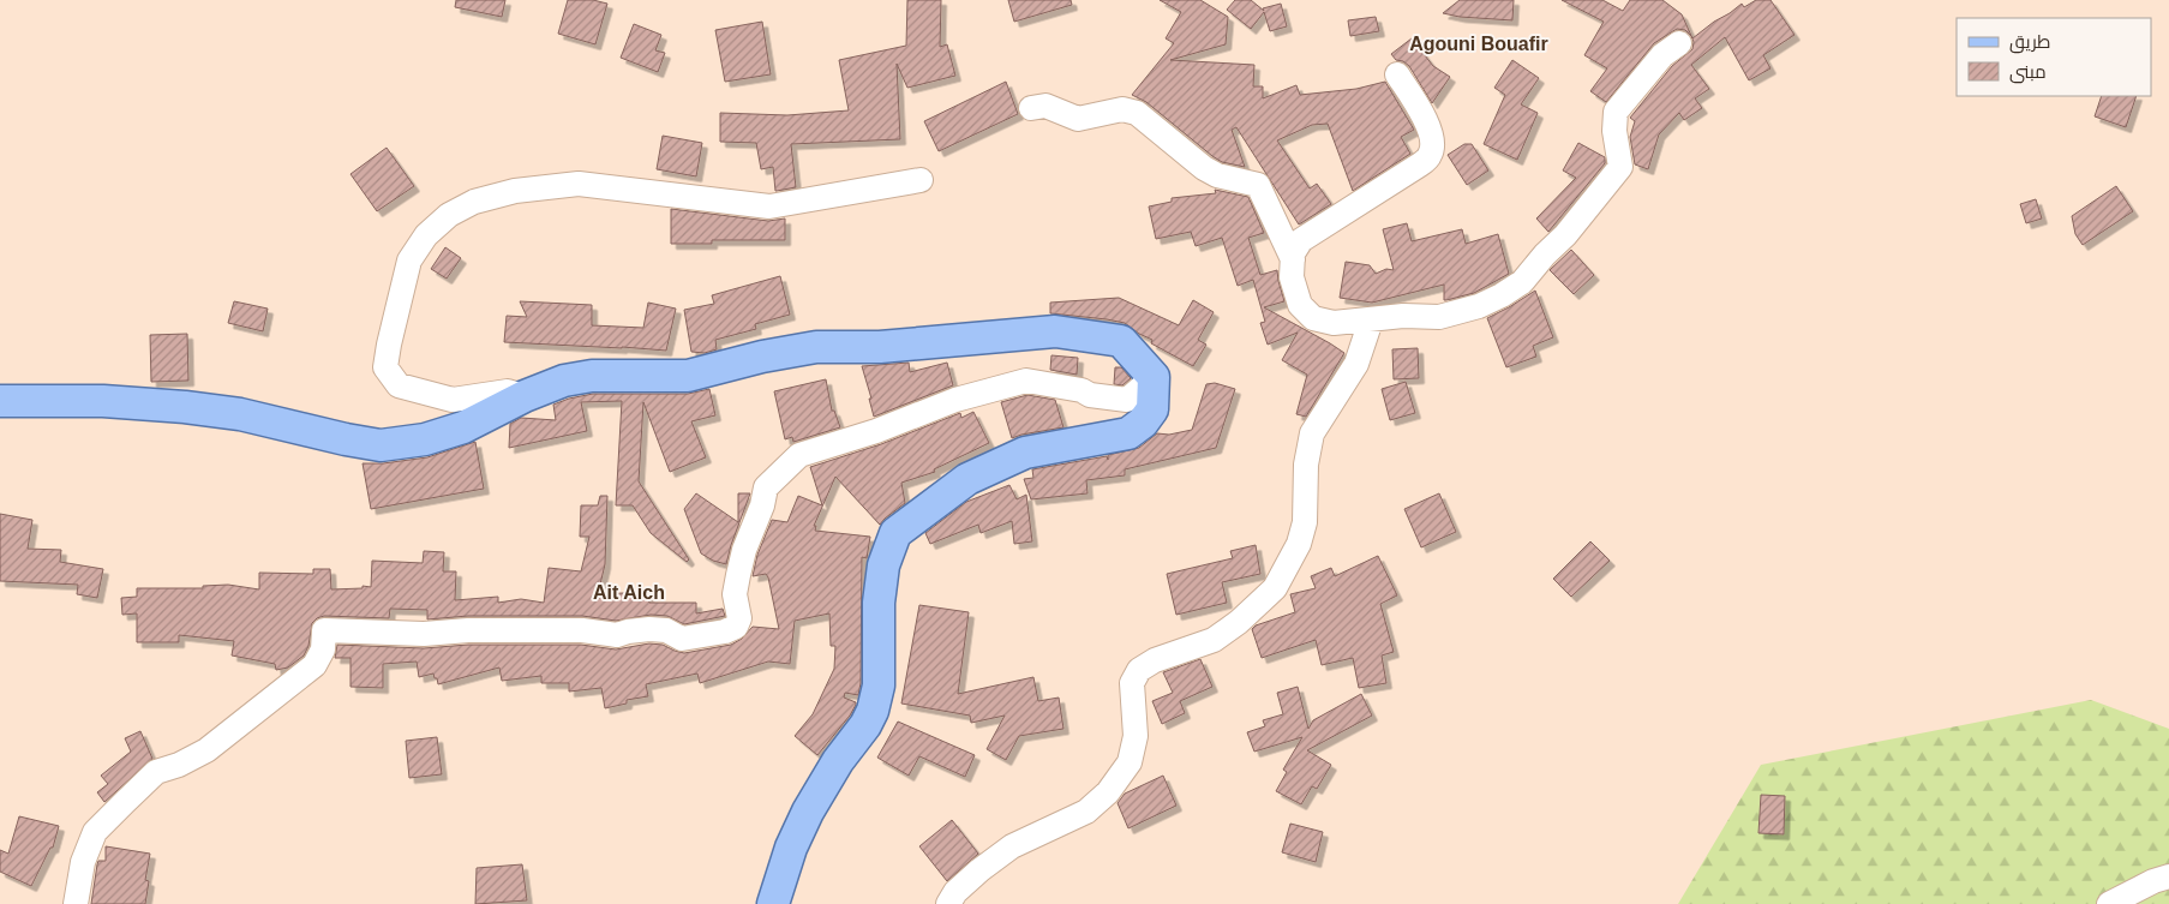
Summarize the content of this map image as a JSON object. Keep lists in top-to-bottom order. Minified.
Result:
{"districts":["Agouni Bouafir","Ait Aich"],"legend":["طريق","مبنى"]}
